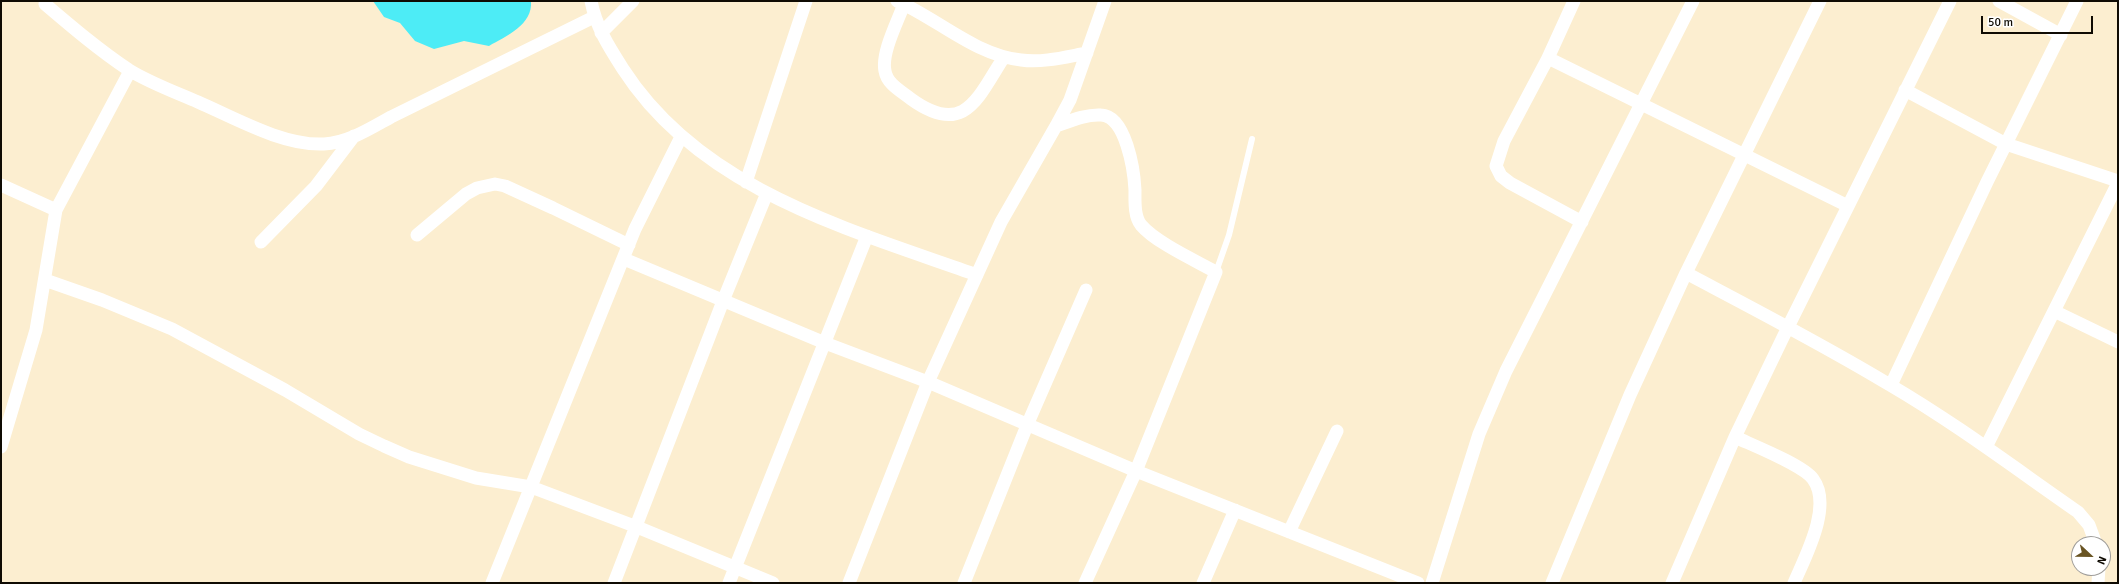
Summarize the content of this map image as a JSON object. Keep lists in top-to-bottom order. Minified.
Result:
{"scale_bar":"50 m","north":"right"}
